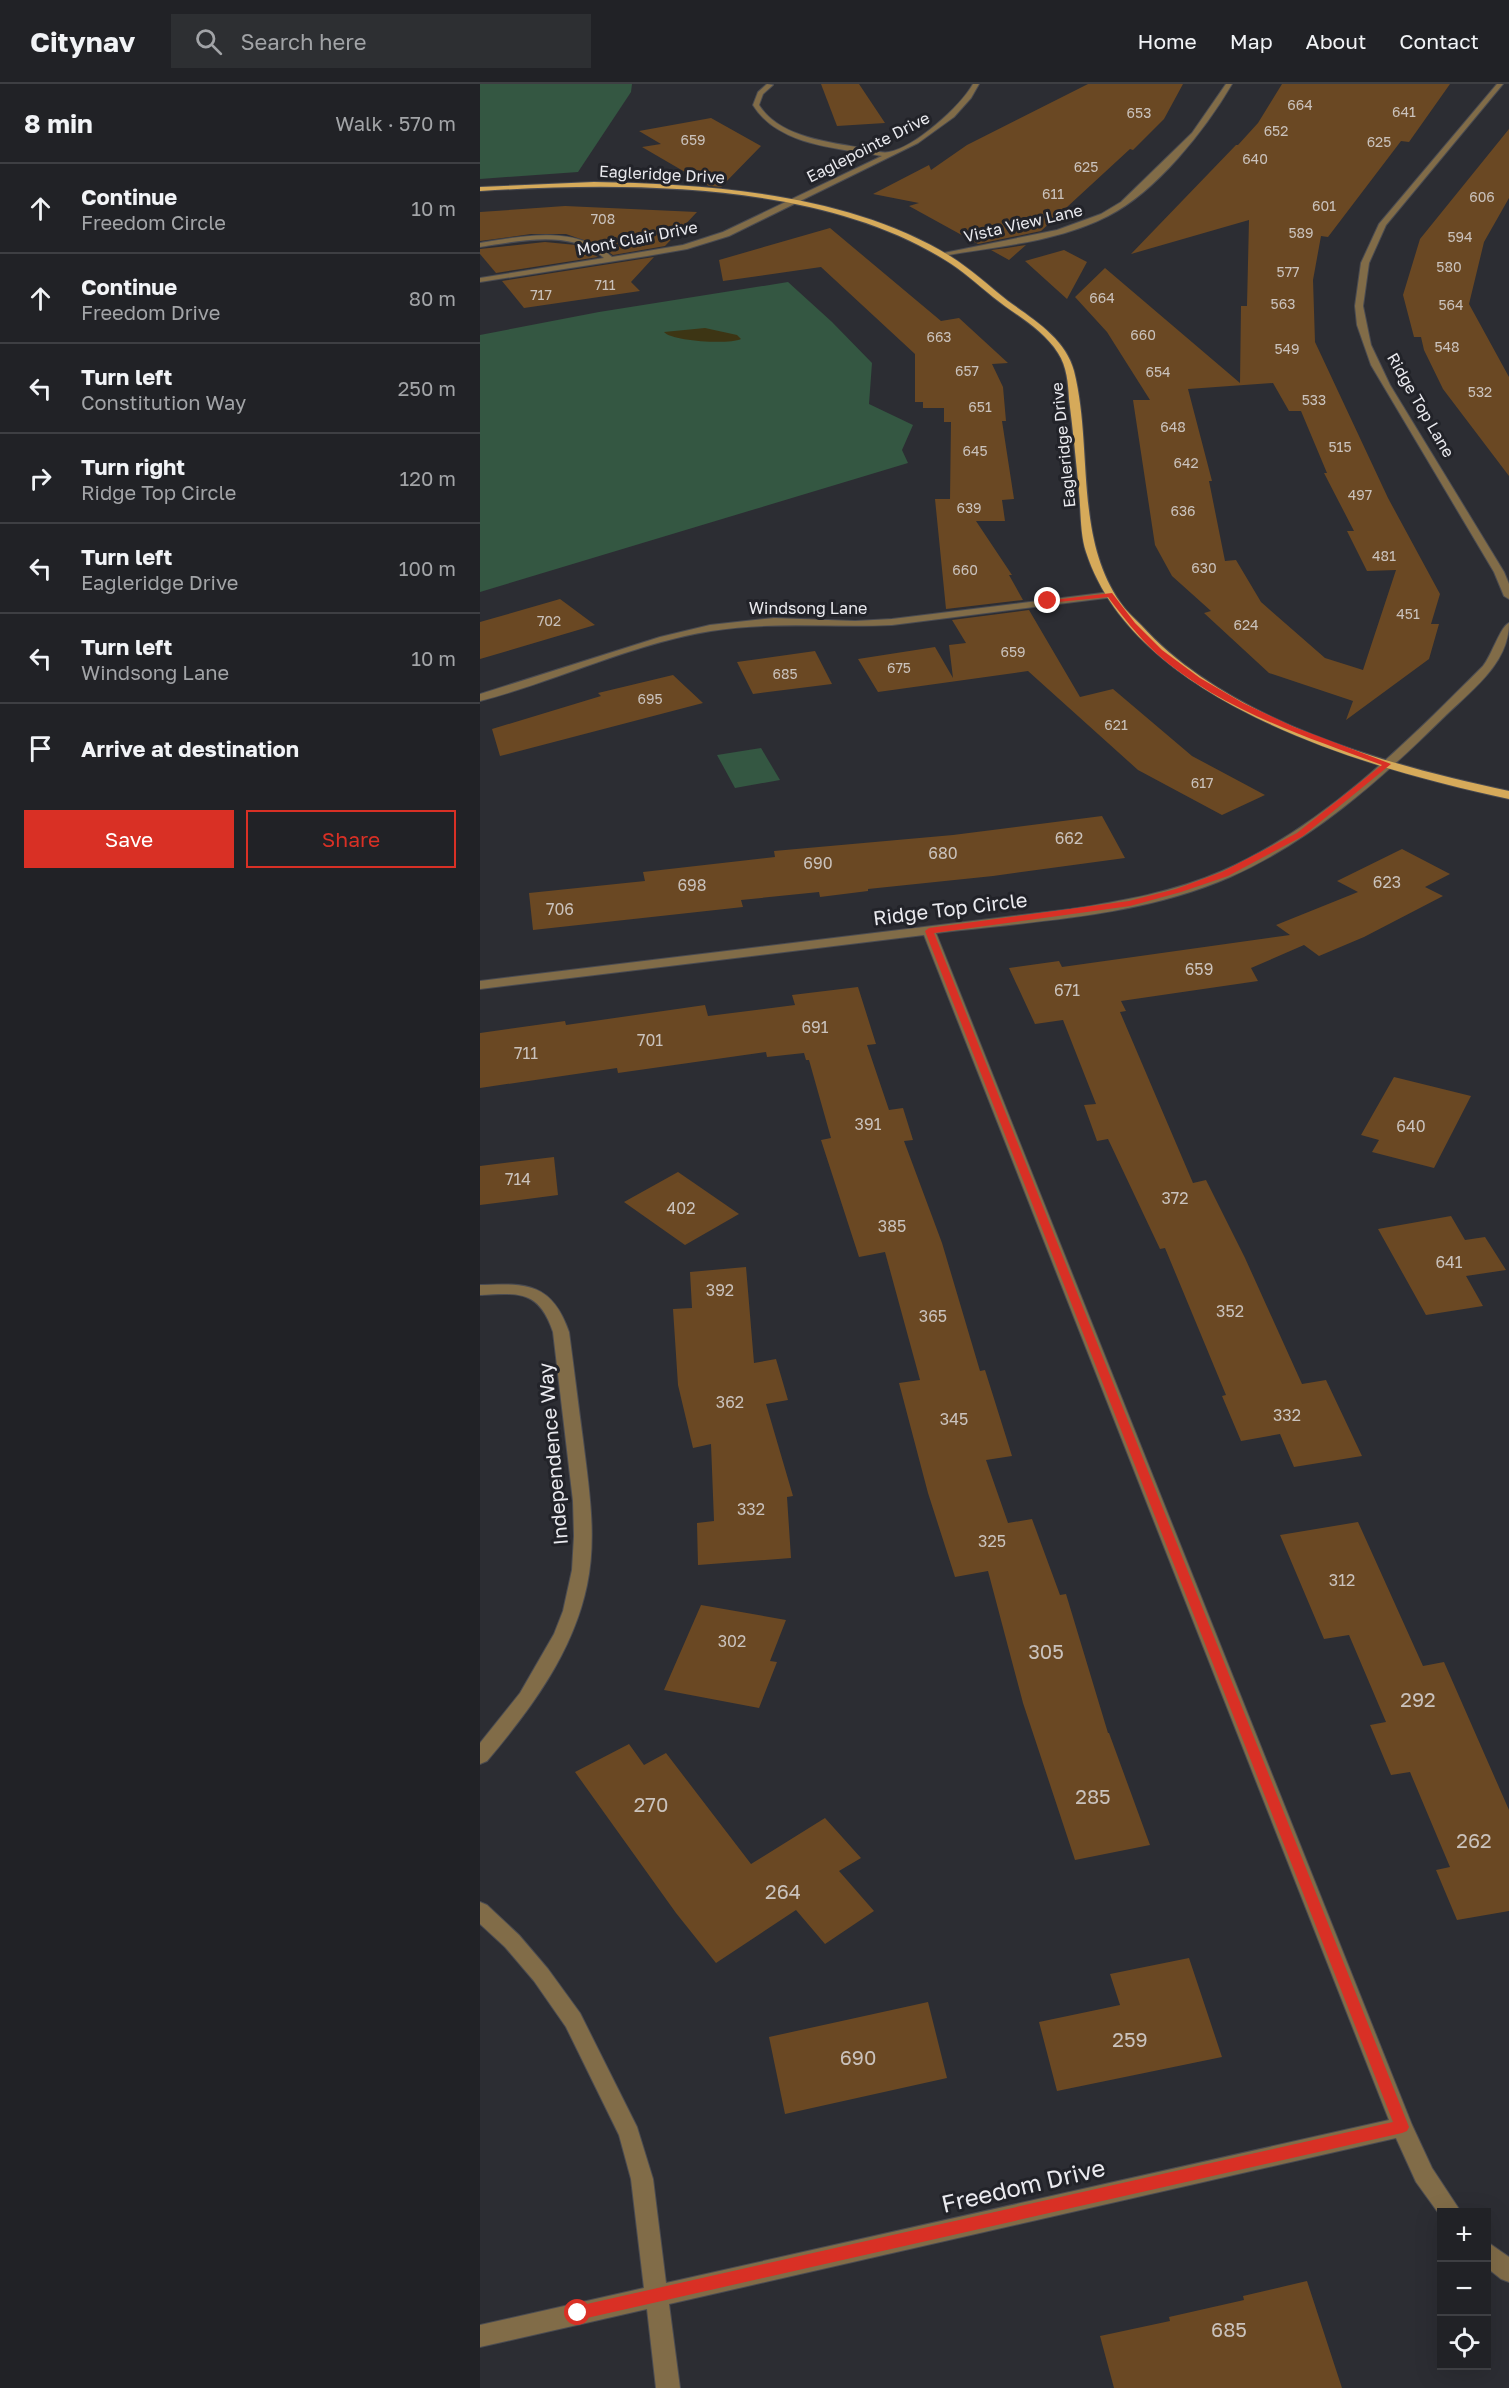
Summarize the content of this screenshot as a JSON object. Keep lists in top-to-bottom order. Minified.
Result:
{"streets":{"main road":["Eagleridge Drive"],"street":["Eaglepointe Drive","Vista View Lane","Mont Clair Drive","Ridge Top Lane","Windsong Lane","Ridge Top Circle","Independence Way","Freedom Drive"]},"crossings":[["Eaglepointe Drive","Eagleridge Drive"],["Eaglepointe Drive","Mont Clair Drive"],["Eagleridge Drive","Vista View Lane"],["Eagleridge Drive","Mont Clair Drive"],["Eagleridge Drive","Windsong Lane"],["Eagleridge Drive","Ridge Top Circle"]],"house_numbers":["664","641","653","652","659","625","640","625","611","606","601","708","589","594","580","577","711","717","664","563","564","660","663","548","549","657","654","532","533","651","648","515","645","642","497","639","636","481","630","660","451","702","624","659","675","685","695","621","617","662","680","690","623","698","706","659","671","691","701","711","391","640","714","372","402","385","641","392","352","365","362","332","345","332","325","312","302","305","292","285","270","262","264","259","690","685"],"page":{"header":"Citynav","search":"Search here","nav":["Home","Map","About","Contact"],"heading":["8 min","Walk · 570 m"],"list":[["Continue","Freedom Circle","10 m"],["Continue","Freedom Drive","80 m"],["Turn left","Constitution Way","250 m"],["Turn right","Ridge Top Circle","120 m"],["Turn left","Eagleridge Drive","100 m"],["Turn left","Windsong Lane","10 m"],"Arrive at destination"],"buttons":["Save","Share"],"map_buttons":["+","−"]}}
